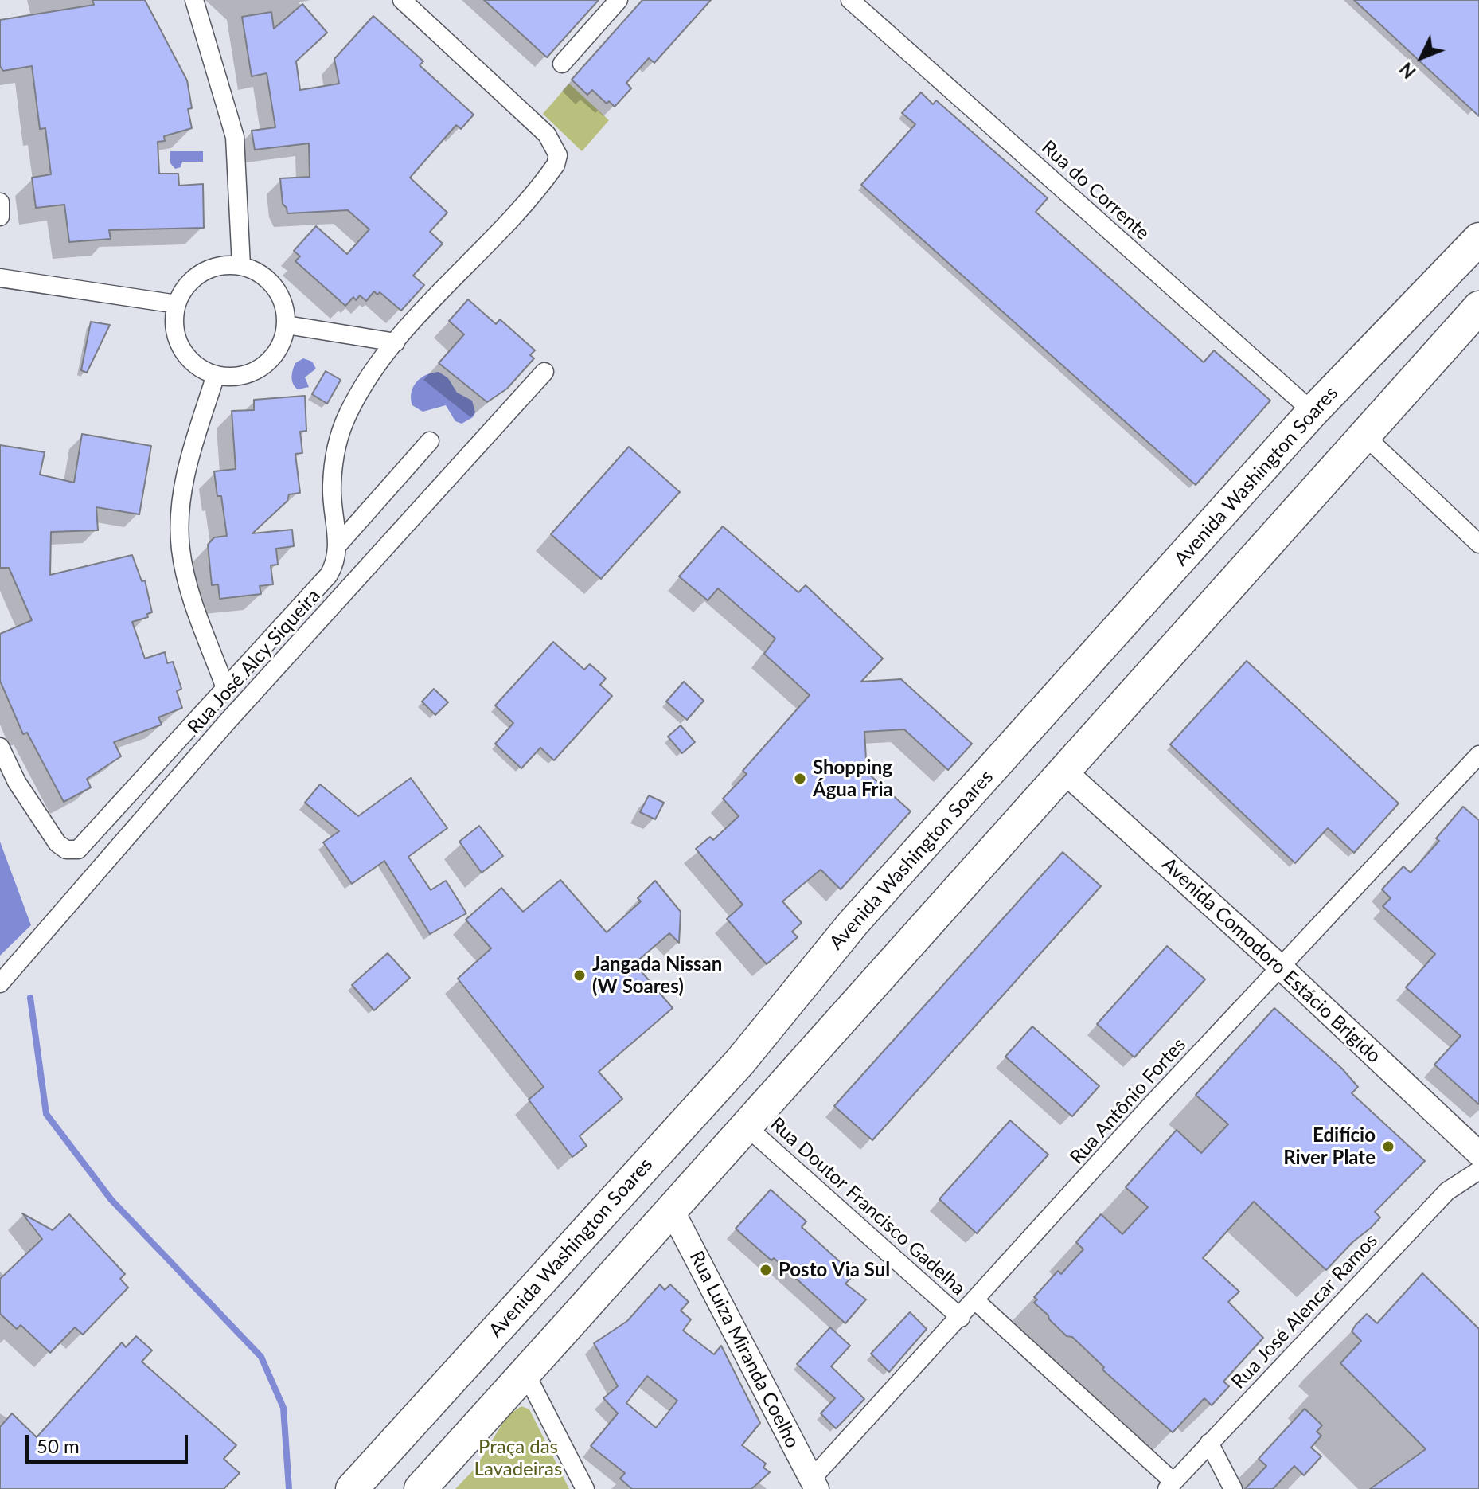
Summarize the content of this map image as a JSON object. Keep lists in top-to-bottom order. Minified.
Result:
{"streets":{"highway":["Avenida Washington Soares"],"main road":["Avenida Comodoro Estácio Brigido","Rua Luiza Miranda Coelho"],"street":["Rua do Corrente","Rua José Alcy Siqueira","Rua Antônio Fortes","Rua Doutor Francisco Gadelha","Rua José Alencar Ramos"]},"crossings":[["Rua do Corrente","Avenida Washington Soares"],["Avenida Comodoro Estácio Brigido","Rua Antônio Fortes"],["Rua Antônio Fortes","Rua Doutor Francisco Gadelha"],["Rua Antônio Fortes","Rua Luiza Miranda Coelho"],["Rua Doutor Francisco Gadelha","Rua José Alencar Ramos"]],"parks":["Praça das Lavadeiras"],"places":["Shopping Água Fria","Jangada Nissan (W Soares)","Edifício River Plate","Posto Via Sul"],"scale_bar":"50 m","north":"bottom left"}
